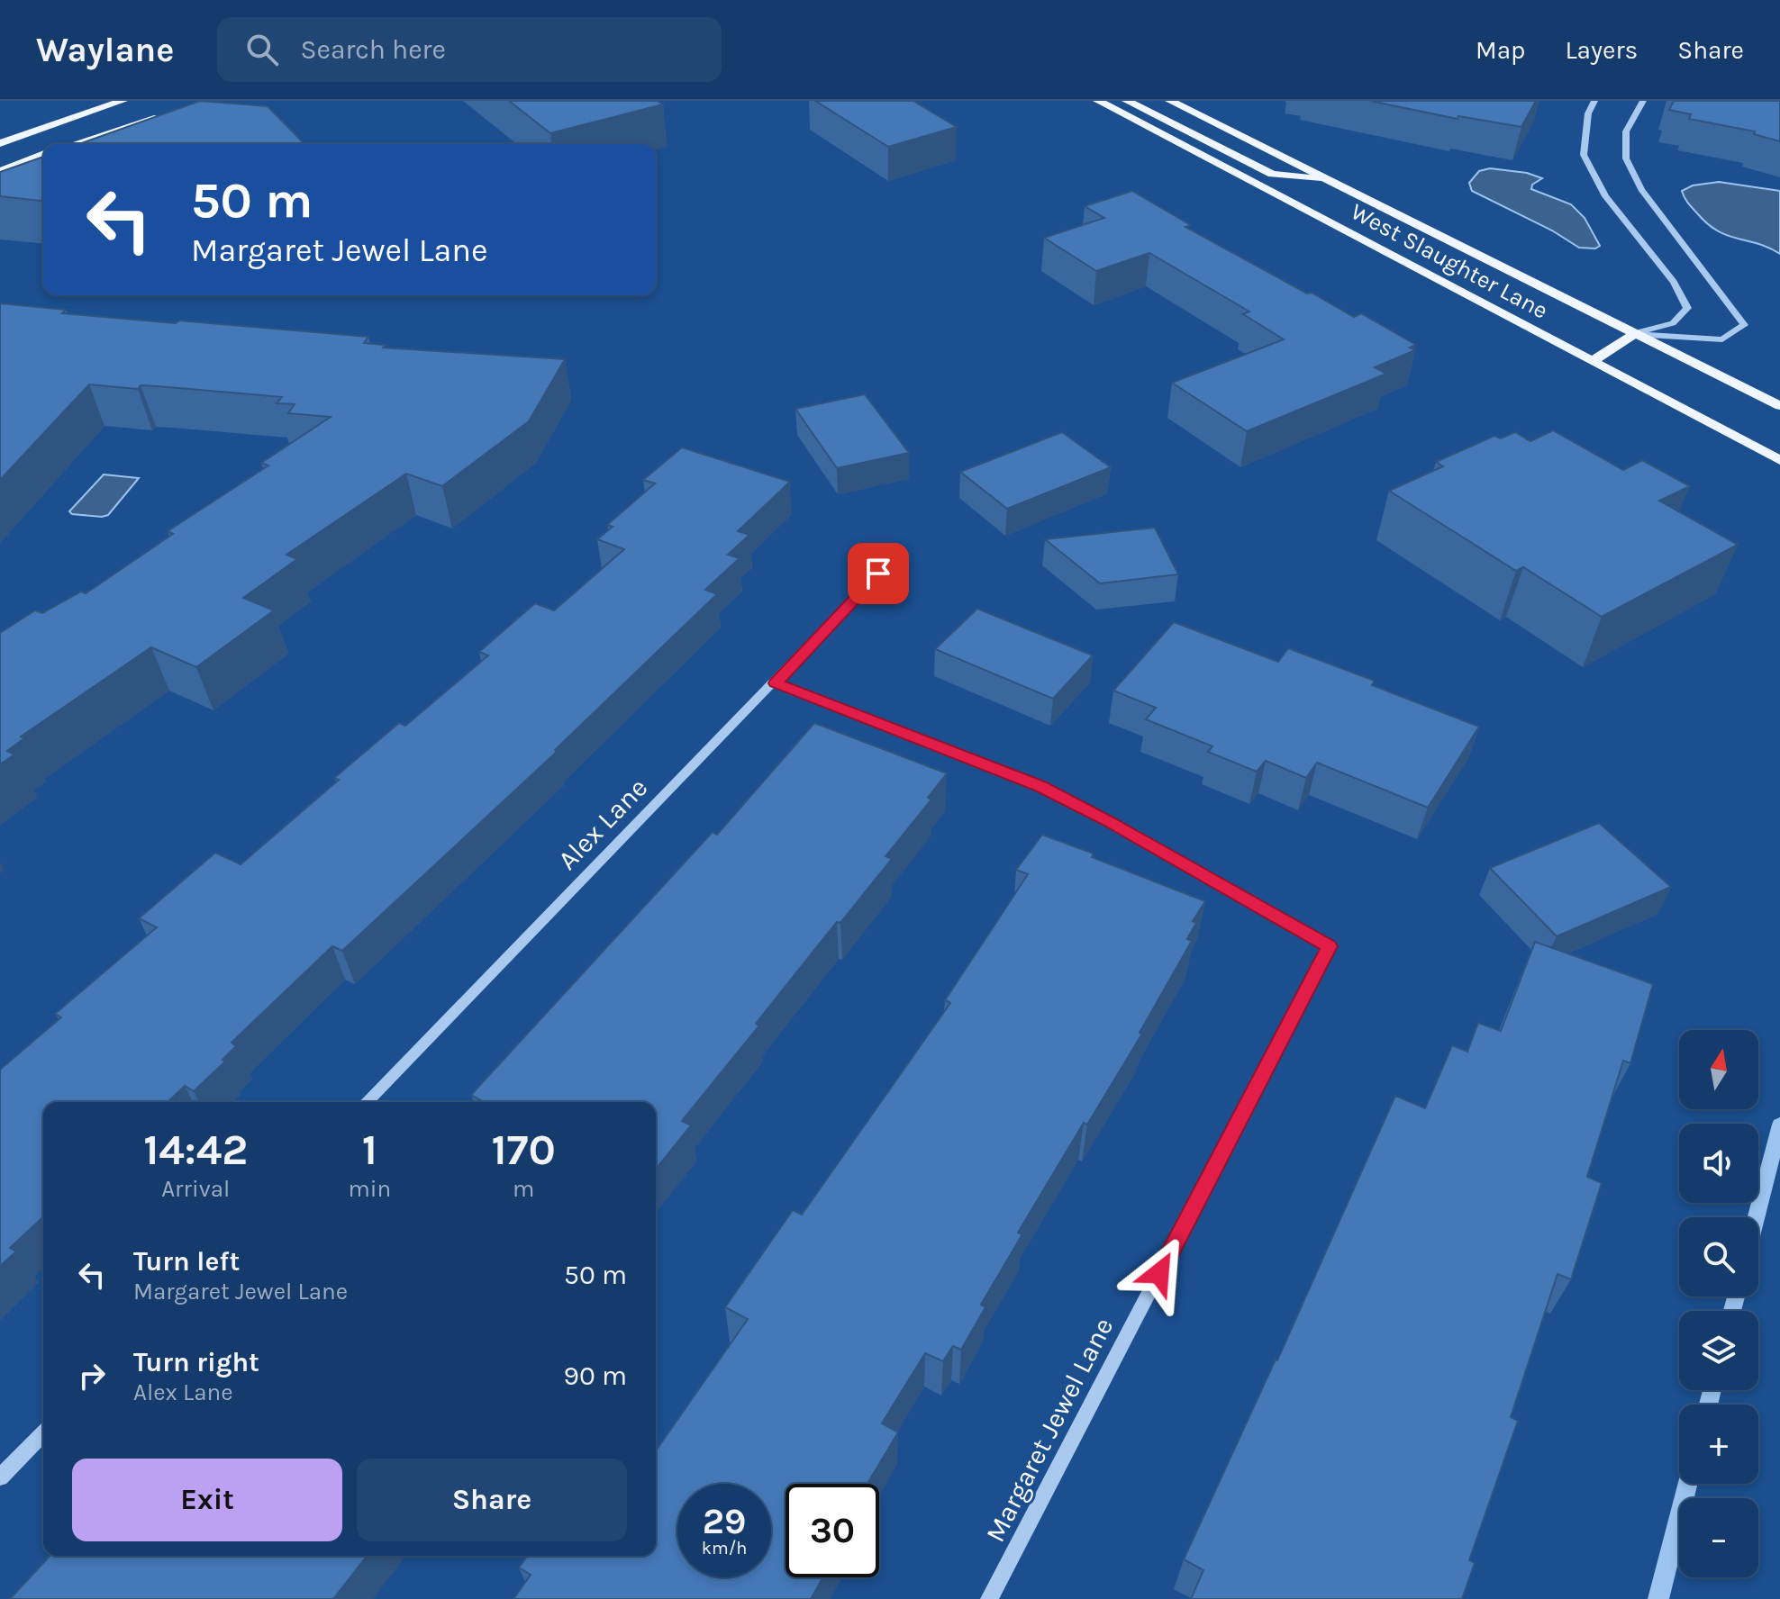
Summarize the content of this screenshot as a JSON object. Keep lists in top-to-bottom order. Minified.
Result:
{"streets":{"main road":["West Slaughter Lane"],"street":["Alex Lane","Margaret Jewel Lane"]},"crossings":[["Alex Lane","Margaret Jewel Lane"]],"north":"top","page":{"header":"Waylane","search":"Search here","nav":["Map","Layers","Share"],"turn":["50 m","Margaret Jewel Lane"],"map_buttons":["+","−"],"eta":["14:42","Arrival","1","min","170","m"],"list":[{"name":"Turn left","note":"Margaret Jewel Lane","value":"50 m"},{"name":"Turn right","note":"Alex Lane","value":"90 m"}],"buttons":["Exit","Share"],"speed":"29 km/h","limit":"30"}}
